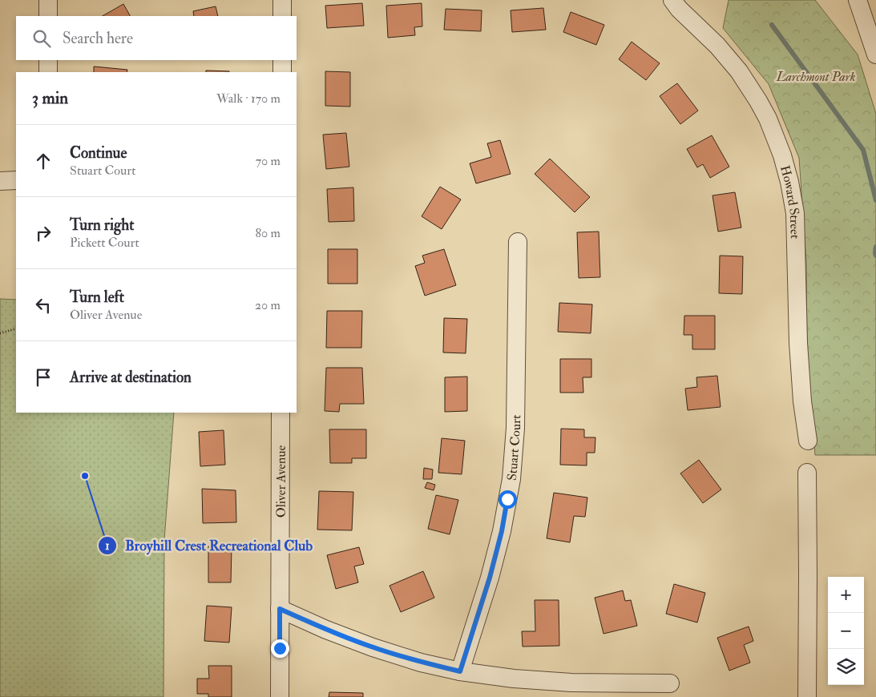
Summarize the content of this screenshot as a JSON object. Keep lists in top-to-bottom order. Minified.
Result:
{"streets":{"street":["Howard Street","Stuart Court","Oliver Avenue"]},"parks":["Larchmont Park"],"places":["Broyhill Crest Recreational Club"],"page":{"search":"Search here","heading":["3 min","Walk · 170 m"],"list":[["Continue","Stuart Court","70 m"],["Turn right","Pickett Court","80 m"],["Turn left","Oliver Avenue","20 m"],"Arrive at destination"],"map_buttons":["+","−"]}}
